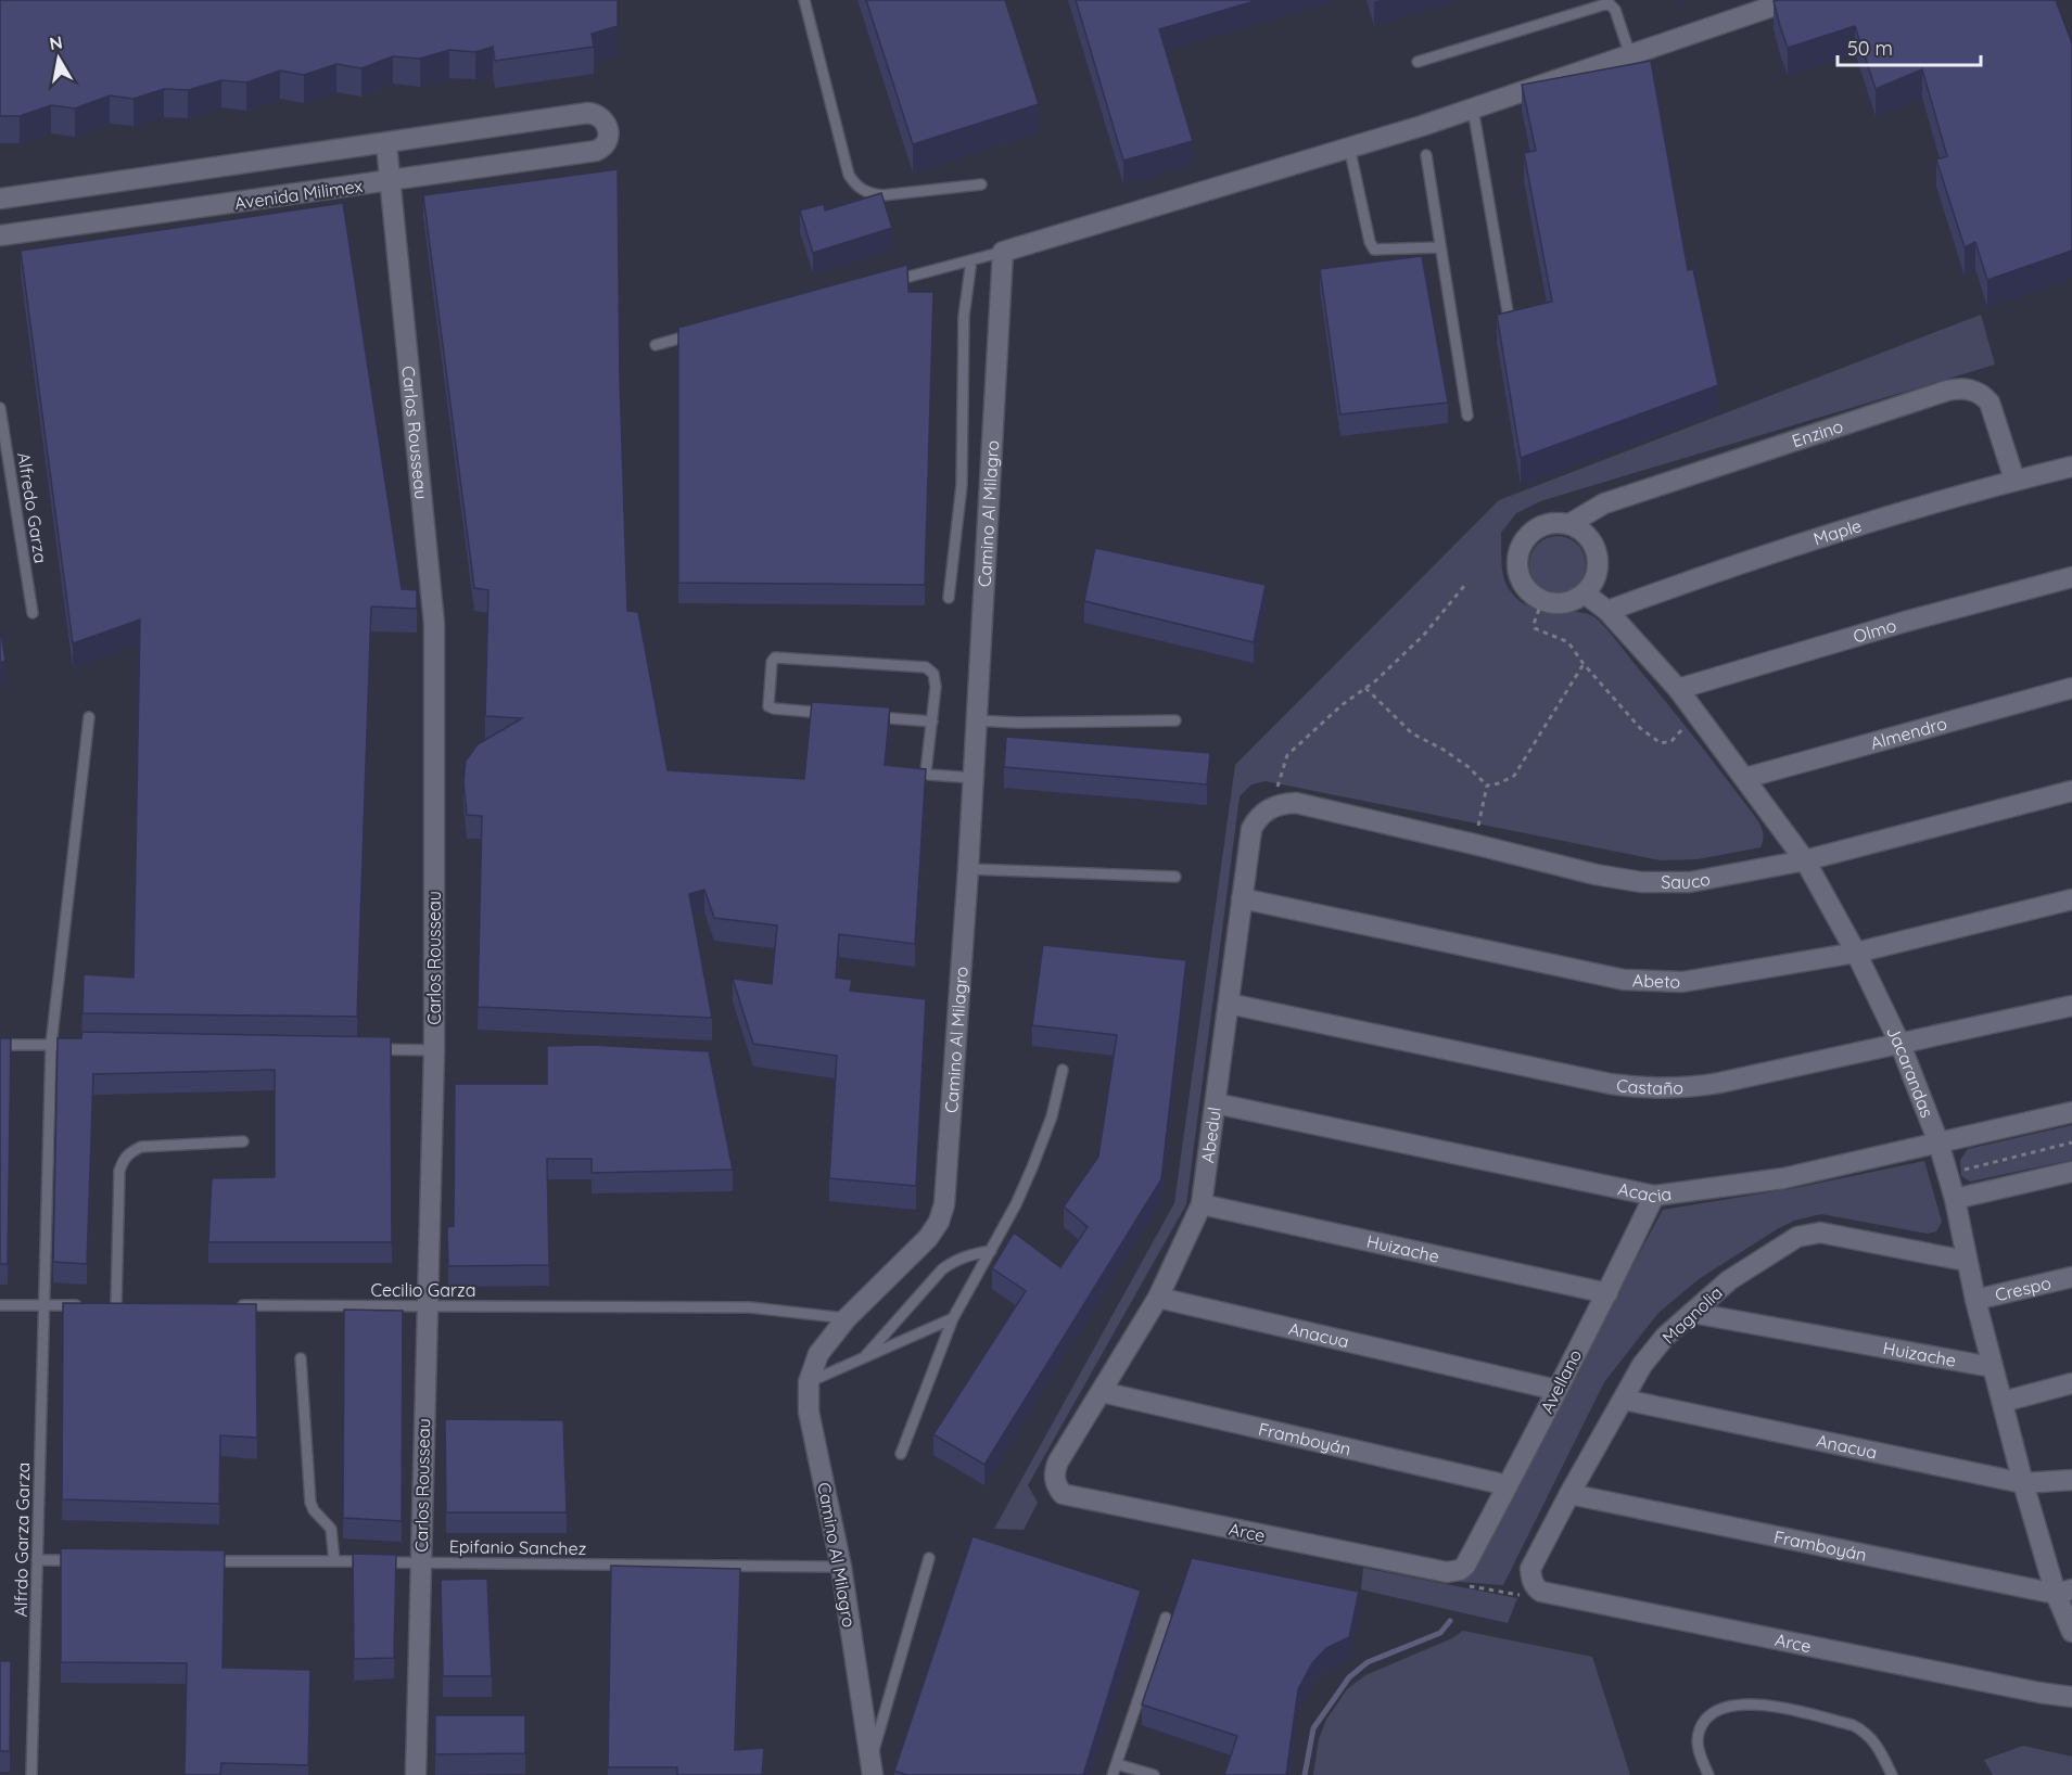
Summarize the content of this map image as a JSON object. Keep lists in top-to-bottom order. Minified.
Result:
{"streets":{"street":["Avenida Milimex","Carlos Rousseau","Enzino","Camino Al Milagro","Maple","Olmo","Almendro","Sauco","Abeto","Jacarandas","Castaño","Abedul","Acacia","Huizache","Crespo","Magnolia","Anacua","Avellano","Framboyán","Arce"],"lane":["Alfredo Garza","Cecilio Garza","Alfrdo Garza Garza","Epifanio Sanchez"]},"crossings":[["Avenida Milimex","Carlos Rousseau"],["Carlos Rousseau","Cecilio Garza"],["Carlos Rousseau","Epifanio Sanchez"],["Enzino","Maple"],["Enzino","Jacarandas"],["Camino Al Milagro","Cecilio Garza"],["Camino Al Milagro","Epifanio Sanchez"],["Maple","Jacarandas"],["Olmo","Jacarandas"],["Almendro","Jacarandas"],["Sauco","Jacarandas"],["Sauco","Abedul"],["Abeto","Jacarandas"],["Abeto","Abedul"],["Jacarandas","Castaño"],["Jacarandas","Acacia"],["Jacarandas","Huizache"],["Jacarandas","Crespo"],["Jacarandas","Magnolia"],["Jacarandas","Anacua"],["Jacarandas","Framboyán"],["Castaño","Abedul"],["Abedul","Acacia"],["Abedul","Huizache"],["Abedul","Anacua"],["Abedul","Framboyán"],["Abedul","Arce"],["Acacia","Avellano"],["Huizache","Magnolia"],["Huizache","Avellano"],["Magnolia","Anacua"],["Magnolia","Framboyán"],["Magnolia","Arce"],["Anacua","Avellano"],["Avellano","Framboyán"],["Avellano","Arce"]],"scale_bar":"50 m","north":"top"}
